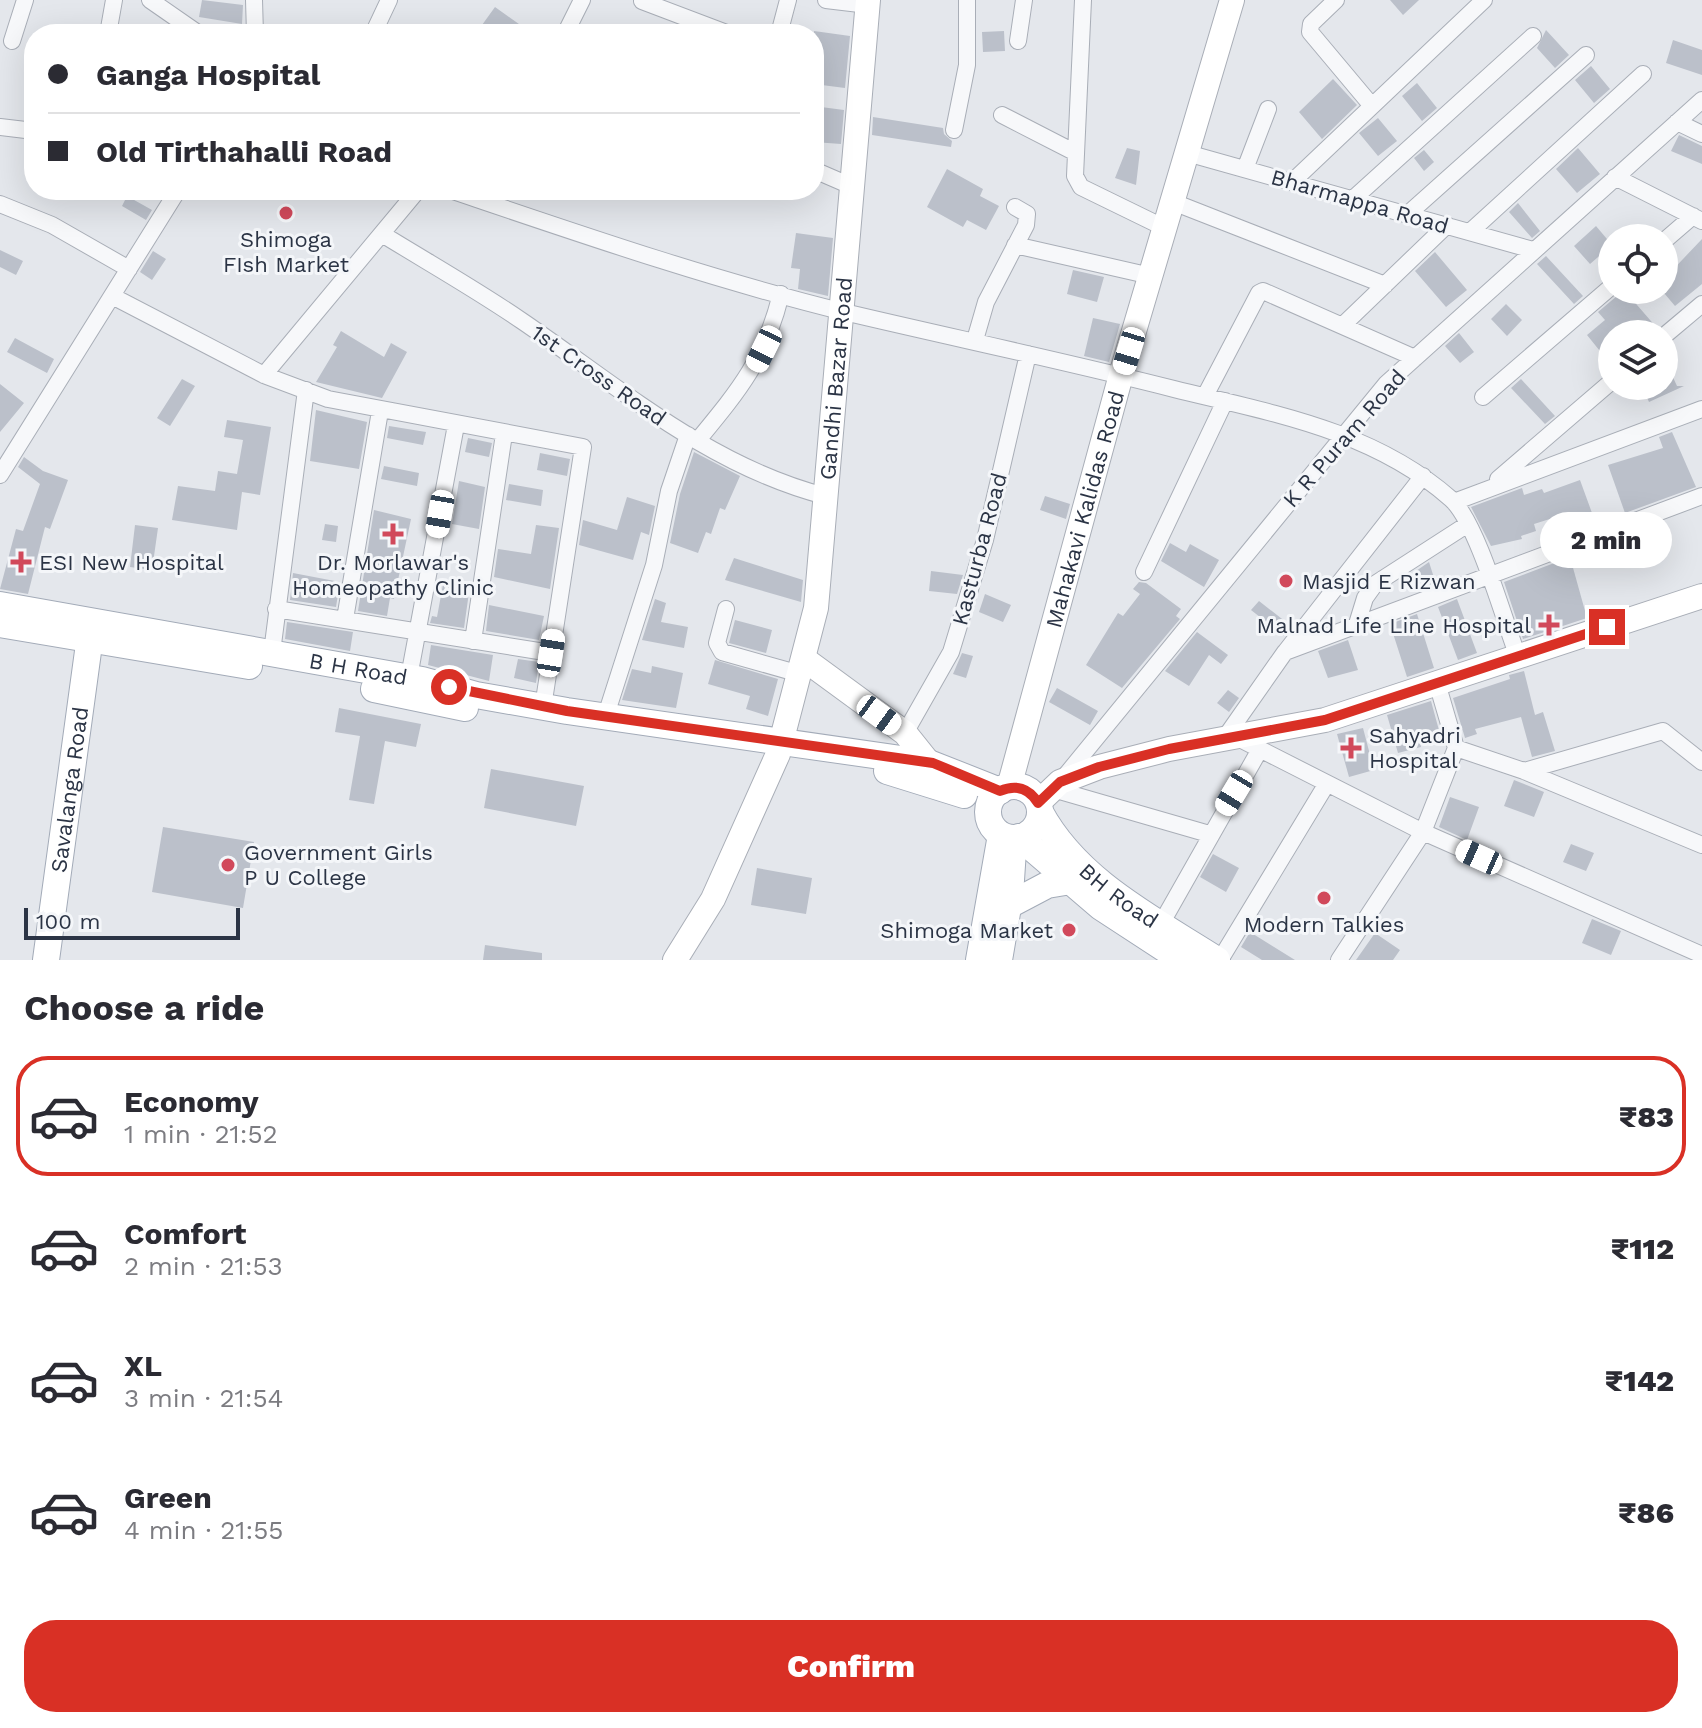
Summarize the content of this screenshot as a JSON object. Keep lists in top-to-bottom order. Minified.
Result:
{"streets":{"main road":["Gandhi Bazar Road","Mahakavi Kalidas Road","B H Road","Savalanga Road","BH Road"],"street":["Bharmappa Road","1st Cross Road","K R Puram Road","Kasturba Road"]},"crossings":[["Bharmappa Road","K R Puram Road"],["Bharmappa Road","Mahakavi Kalidas Road"],["1st Cross Road","Gandhi Bazar Road"],["Gandhi Bazar Road","B H Road"],["K R Puram Road","BH Road"],["Mahakavi Kalidas Road","B H Road"],["B H Road","Savalanga Road"]],"places":{"other":["Shimoga FIsh Market","Masjid E Rizwan","Government Girls P U College","Modern Talkies","Shimoga Market"],"health":["Dr. Morlawar's Homeopathy Clinic","ESI New Hospital","Malnad Life Line Hospital","Sahyadri Hospital"]},"scale_bar":"100 m","page":{"banner":["Ganga Hospital","Old Tirthahalli Road"],"bubble":"2 min","scale":"100 m","heading":"Choose a ride","list":[{"name":"Economy","note":"1 min · 21:52","value":"₹83"},{"name":"Comfort","note":"2 min · 21:53","value":"₹112"},{"name":"XL","note":"3 min · 21:54","value":"₹142"},{"name":"Green","note":"4 min · 21:55","value":"₹86"}],"buttons":"Confirm"}}
